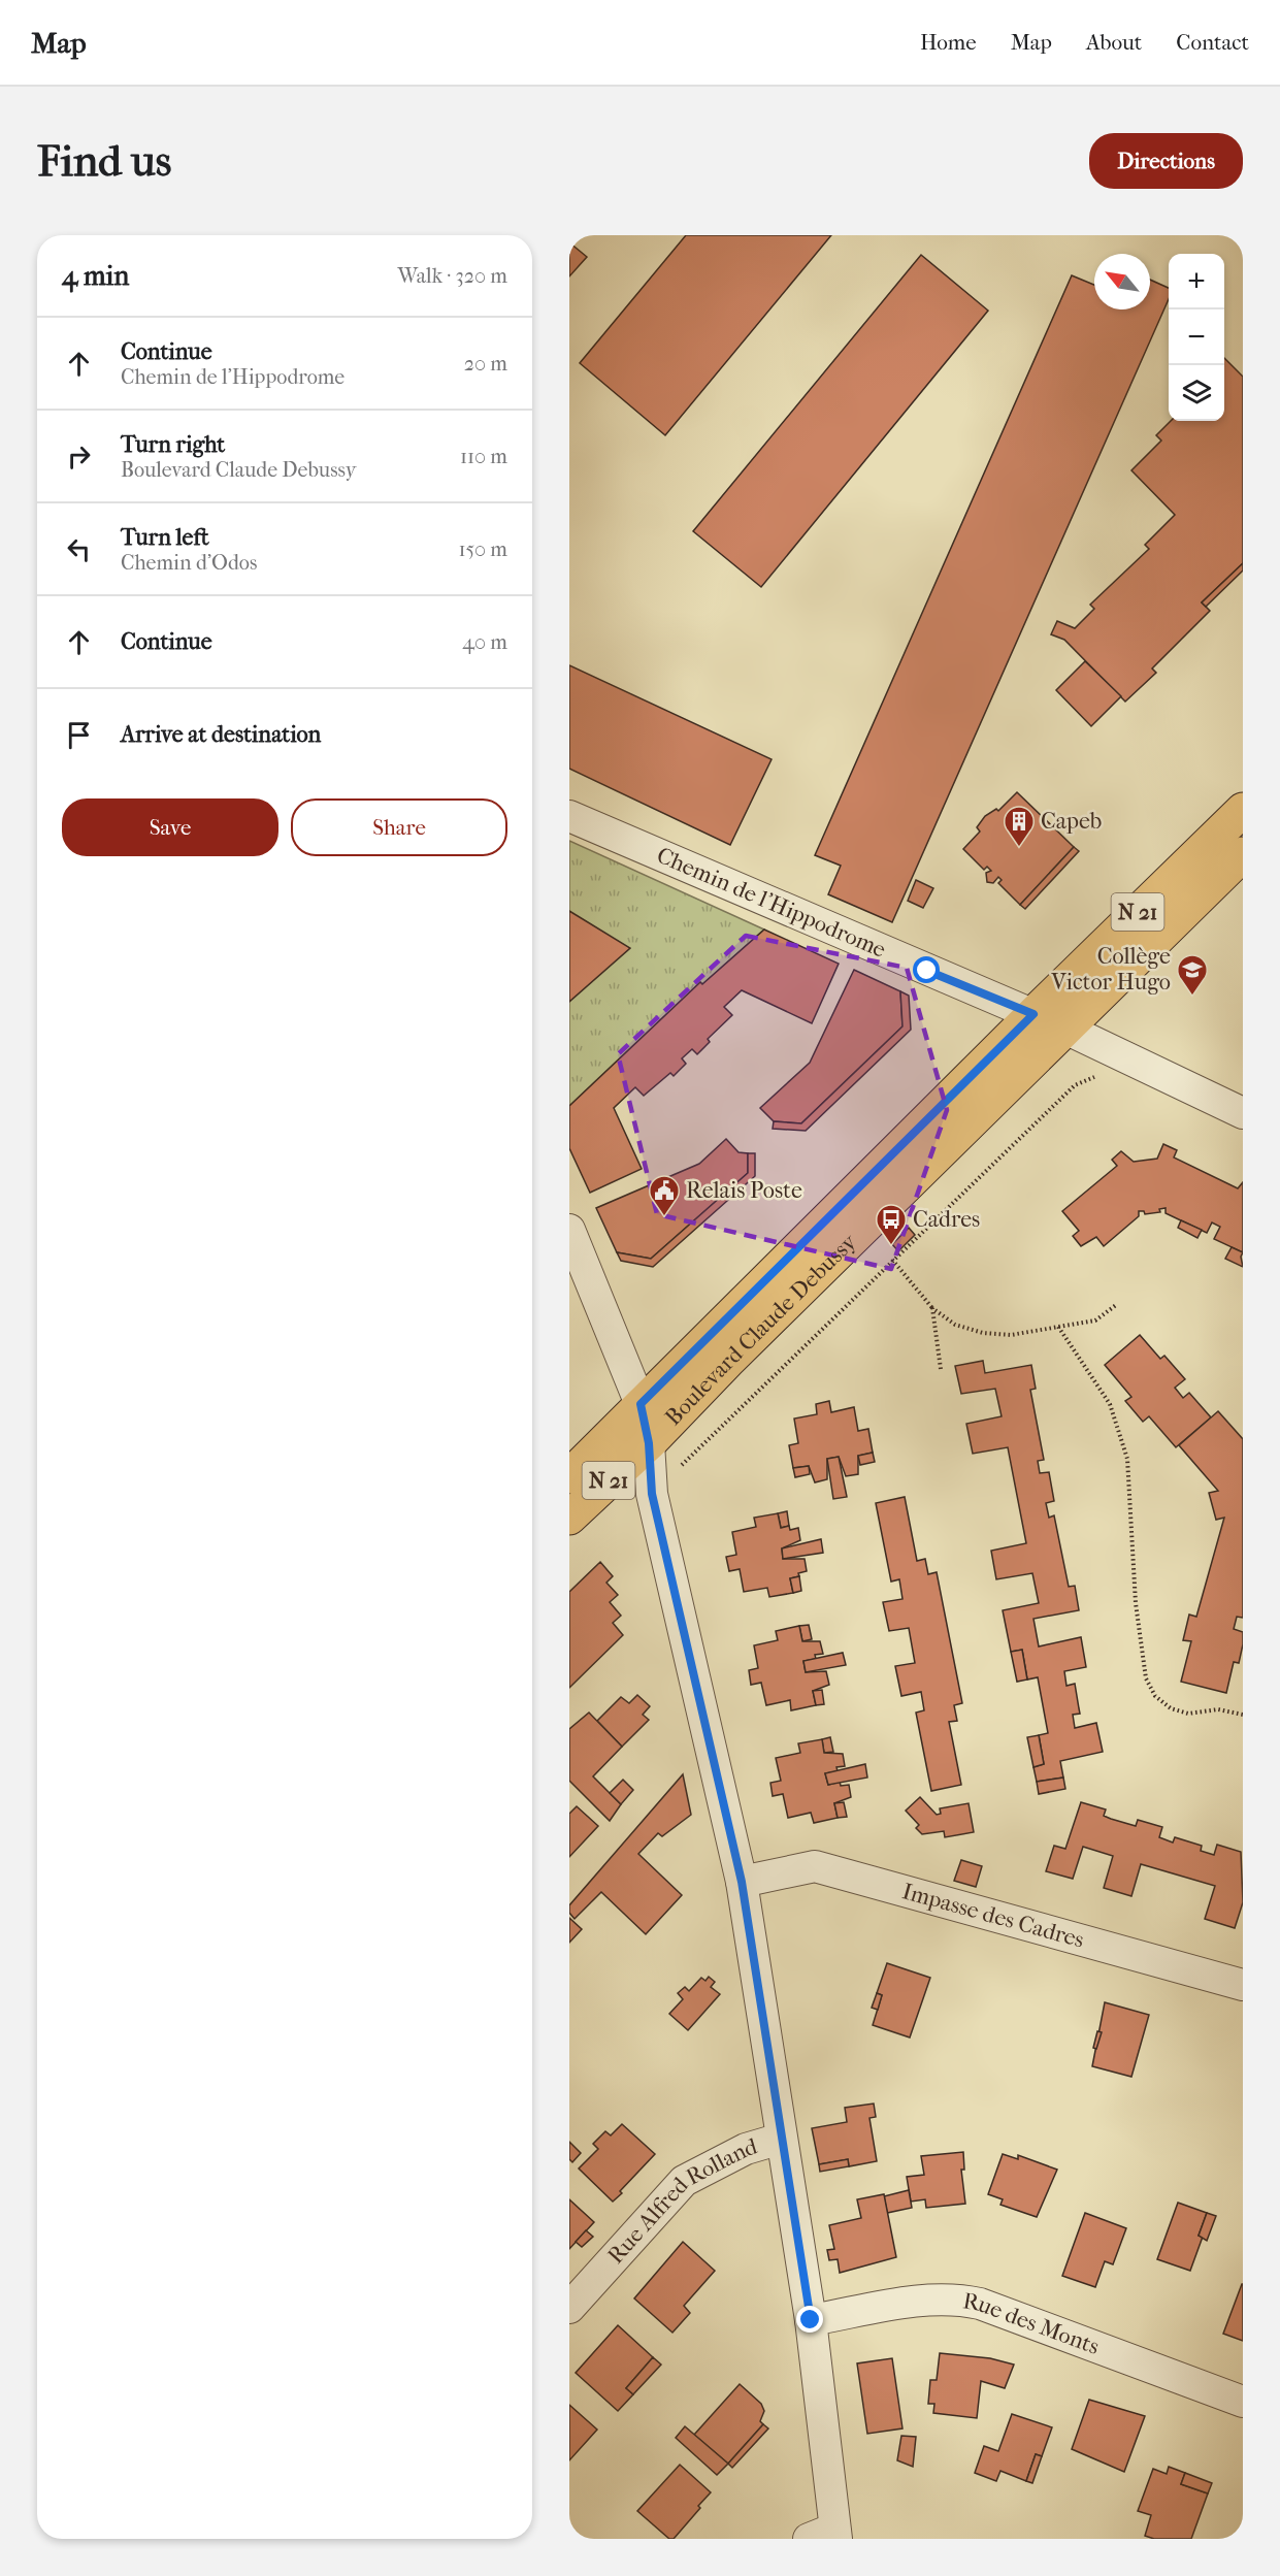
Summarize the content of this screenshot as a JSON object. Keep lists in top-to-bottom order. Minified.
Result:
{"streets":{"main road":["N 21","Boulevard Claude Debussy"],"street":["Chemin de l'Hippodrome","Impasse des Cadres","Rue Alfred Rolland","Rue des Monts"]},"crossings":[["Chemin de l'Hippodrome","Boulevard Claude Debussy"]],"places":{"building":["Capeb"],"school or university":["Collège Victor Hugo"],"public building":["Relais Poste"],"bus stop":["Cadres"]},"north":"top left","page":{"header":"Map","nav":["Home","Map","About","Contact"],"buttons":["Directions",["Save","Share"]],"title":"Find us","heading":["4 min","Walk · 320 m"],"map_buttons":["+","−"],"list":[["Continue","Chemin de l'Hippodrome","20 m"],["Turn right","Boulevard Claude Debussy","110 m"],["Turn left","Chemin d'Odos","150 m"],["Continue","40 m"],"Arrive at destination"]}}
